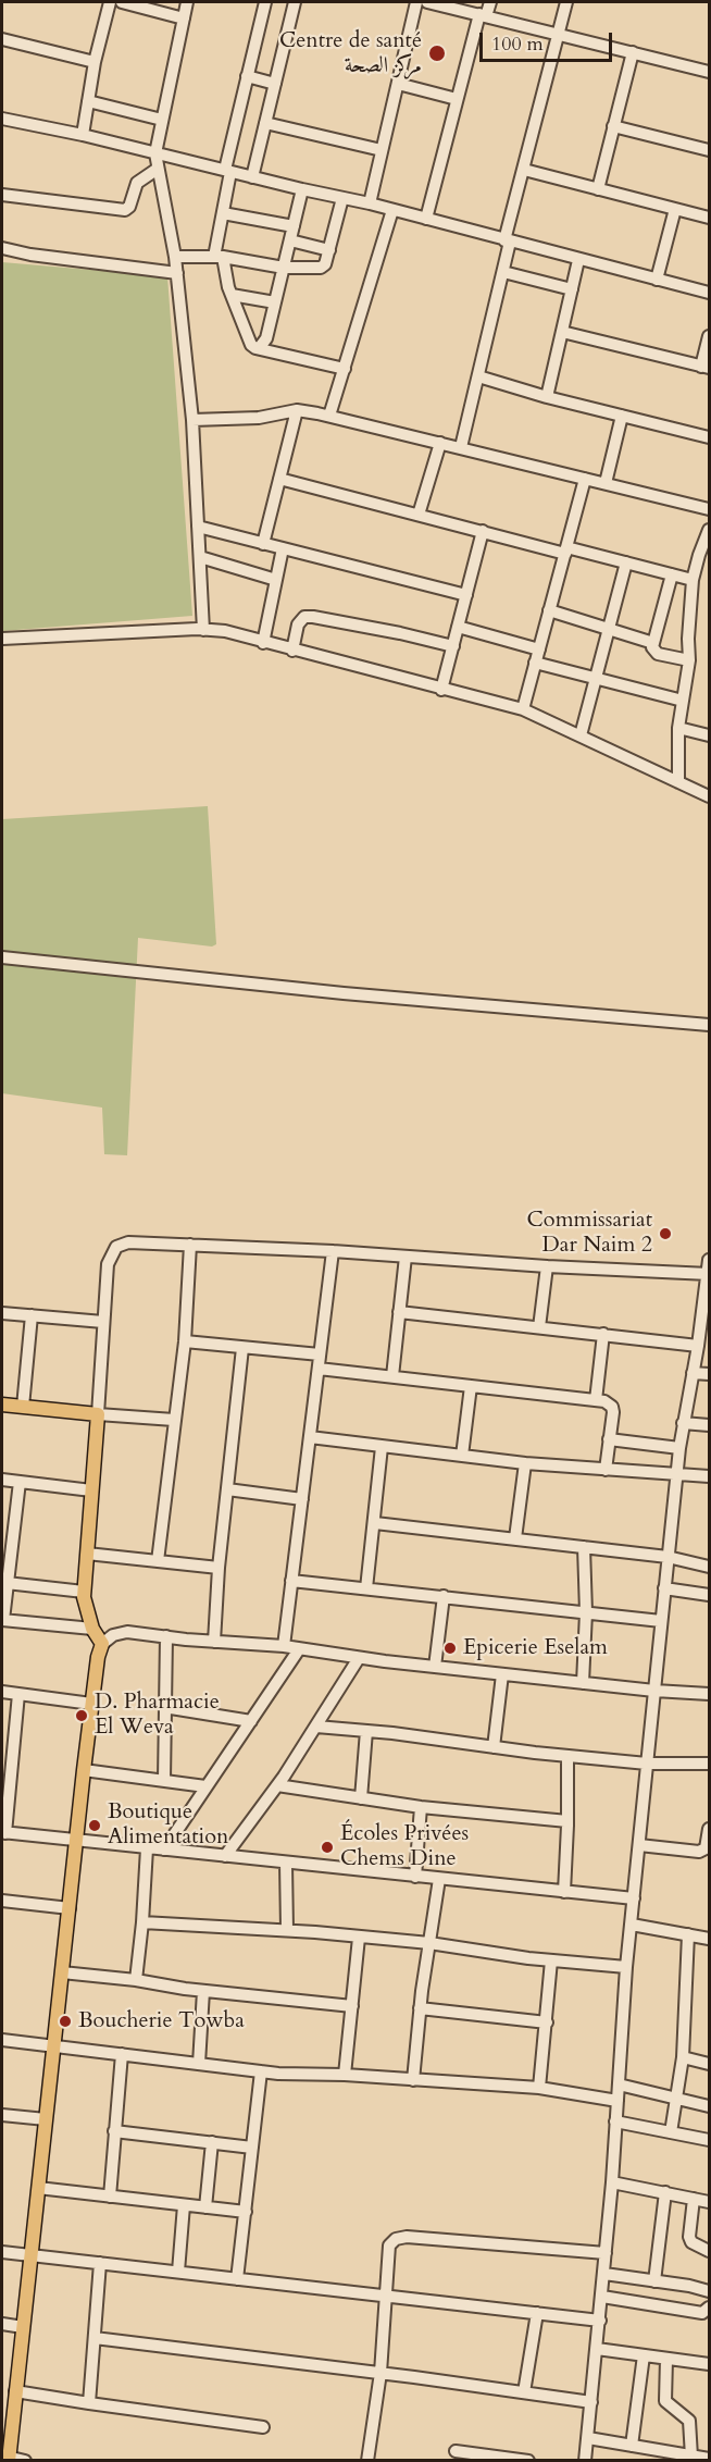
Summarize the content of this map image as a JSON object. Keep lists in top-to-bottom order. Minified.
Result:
{"places":["Centre de santé مركز الصحة","Commissariat Dar Naim 2","Epicerie Eselam","D. Pharmacie El Weva","Boutique Alimentation","Écoles Privées Chems Dine","Boucherie Towba"],"scale_bar":"100 m"}
